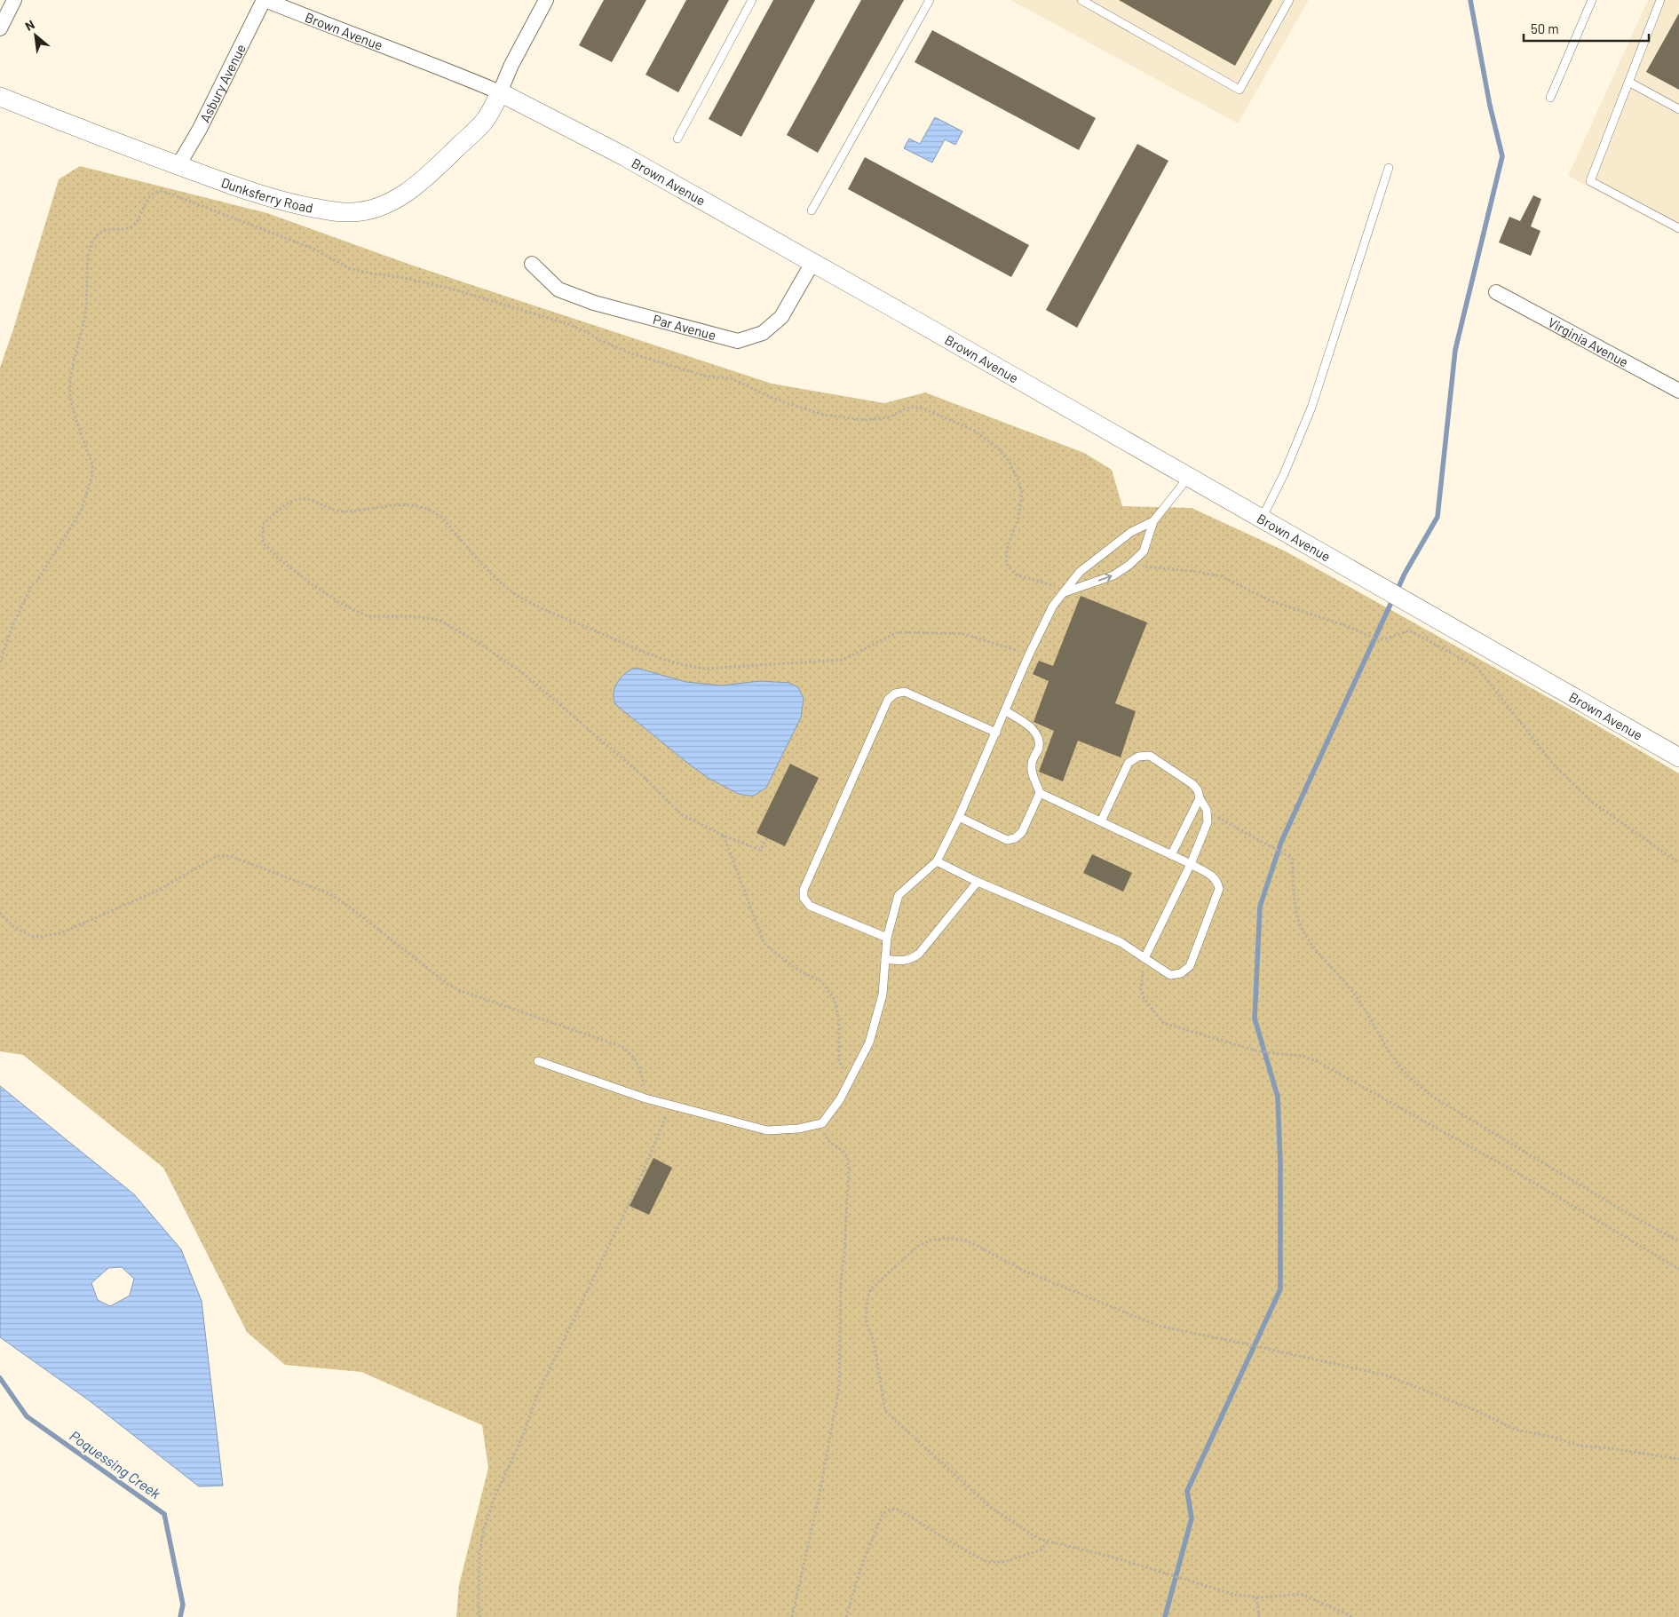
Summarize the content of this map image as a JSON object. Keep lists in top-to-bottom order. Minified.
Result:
{"streets":{"street":["Brown Avenue","Asbury Avenue","Dunksferry Road","Par Avenue","Virginia Avenue"]},"crossings":[["Brown Avenue","Asbury Avenue"],["Brown Avenue","Dunksferry Road"],["Brown Avenue","Par Avenue"],["Asbury Avenue","Dunksferry Road"]],"water":["Poquessing Creek"],"scale_bar":"50 m","north":"top left"}
